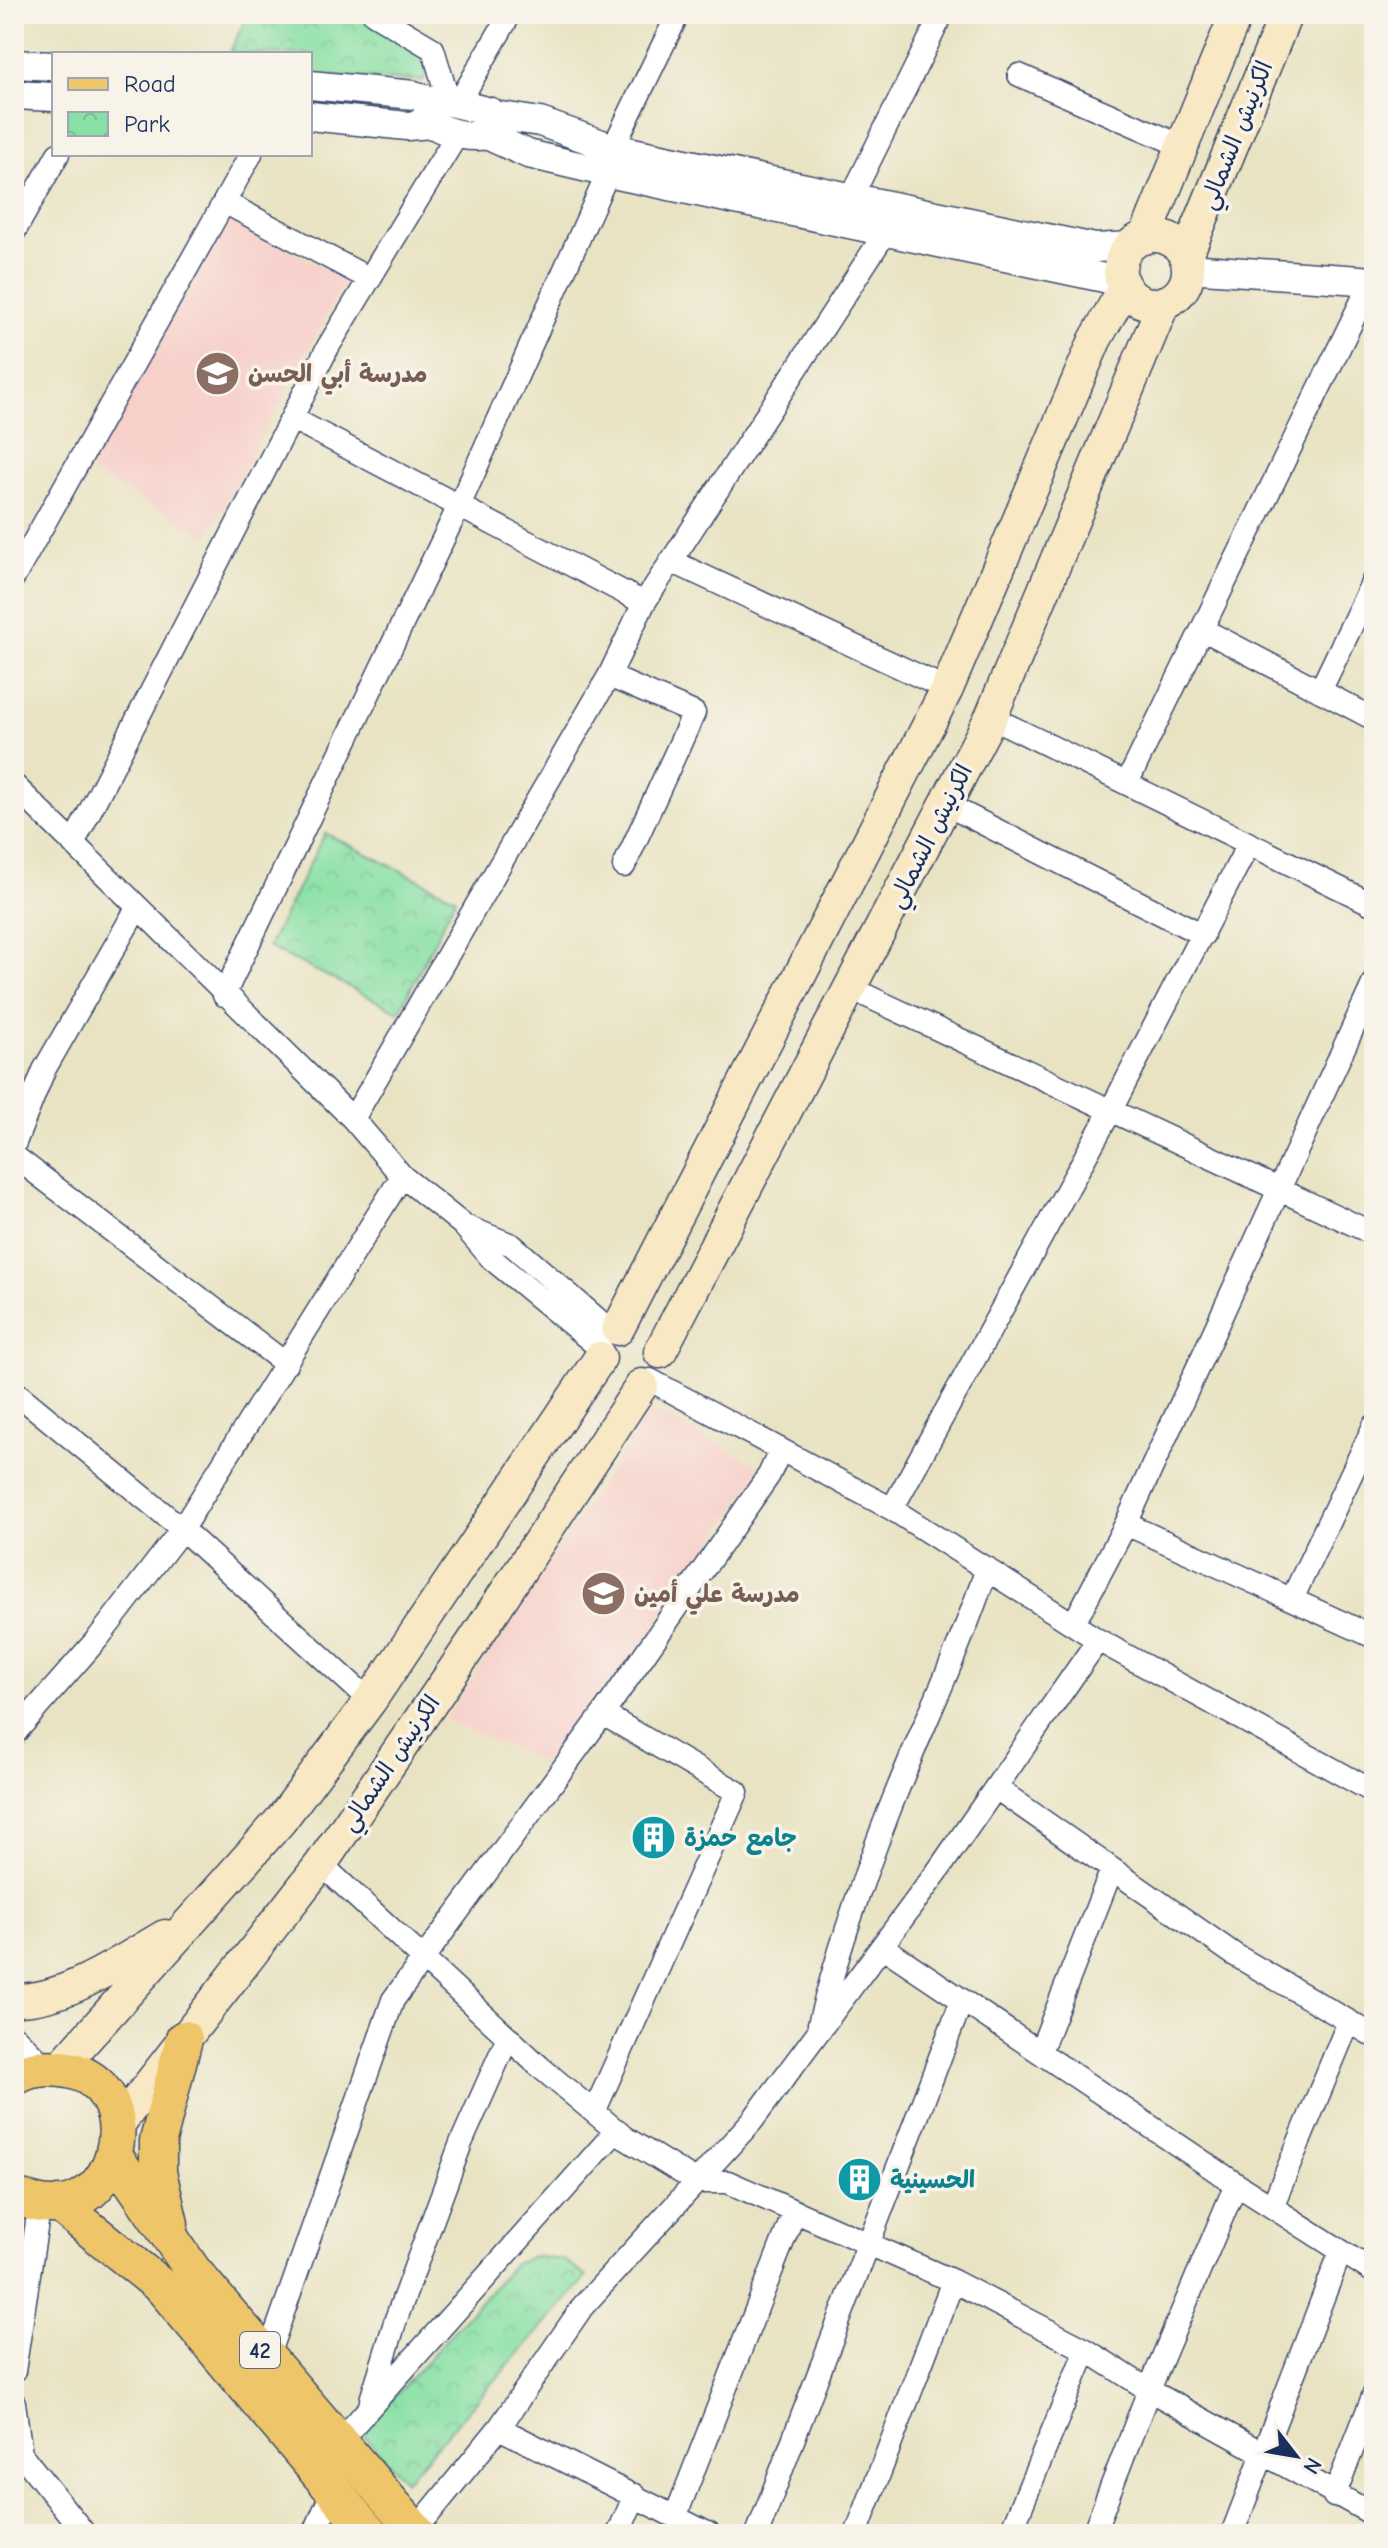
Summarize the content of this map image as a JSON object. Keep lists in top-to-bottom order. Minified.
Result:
{"streets":{"main road":["الكرنيش الشمالي","42"]},"crossings":[["الكرنيش الشمالي","42"]],"places":{"school or university":["مدرسة أبي الحسن","مدرسة علي أمين"],"building":["جامع حمزة","الحسينية"]},"legend":["Road","Park"],"north":"bottom right"}
